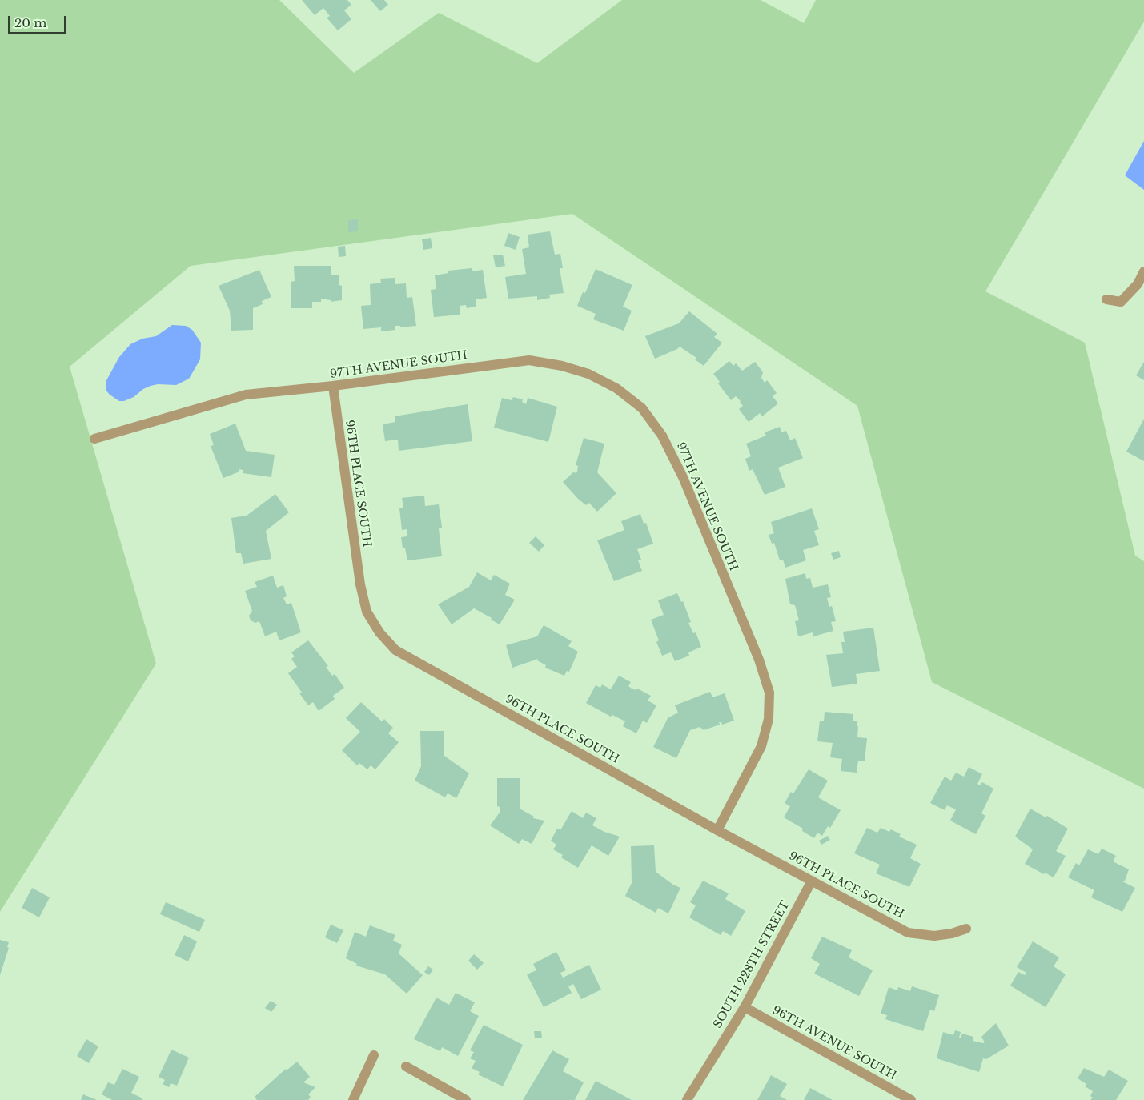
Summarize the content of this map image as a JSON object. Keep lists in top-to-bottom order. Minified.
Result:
{"streets":{"street":["97TH AVENUE SOUTH","96TH PLACE SOUTH","SOUTH 228TH STREET","96TH AVENUE SOUTH"]},"crossings":[["97TH AVENUE SOUTH","96TH PLACE SOUTH"],["96TH PLACE SOUTH","SOUTH 228TH STREET"],["SOUTH 228TH STREET","96TH AVENUE SOUTH"]],"scale_bar":"20 m"}
